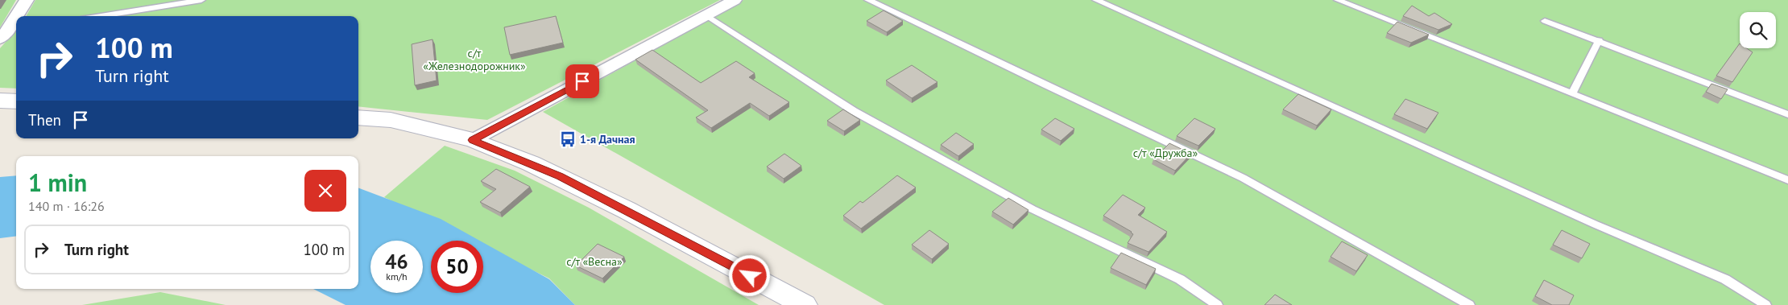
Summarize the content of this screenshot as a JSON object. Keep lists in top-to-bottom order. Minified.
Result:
{"parks":["с/т «Железнодорожник»","с/т «Дружба»","с/т «Весна»"],"places":{"bus stop":["1-я Дачная"]},"page":{"turn":["100 m","Turn right"],"then":"Then","heading":["1 min","140 m · 16:26"],"list":[{"name":"Turn right","value":"100 m"}],"speed":"46 km/h","limit":"50"}}
